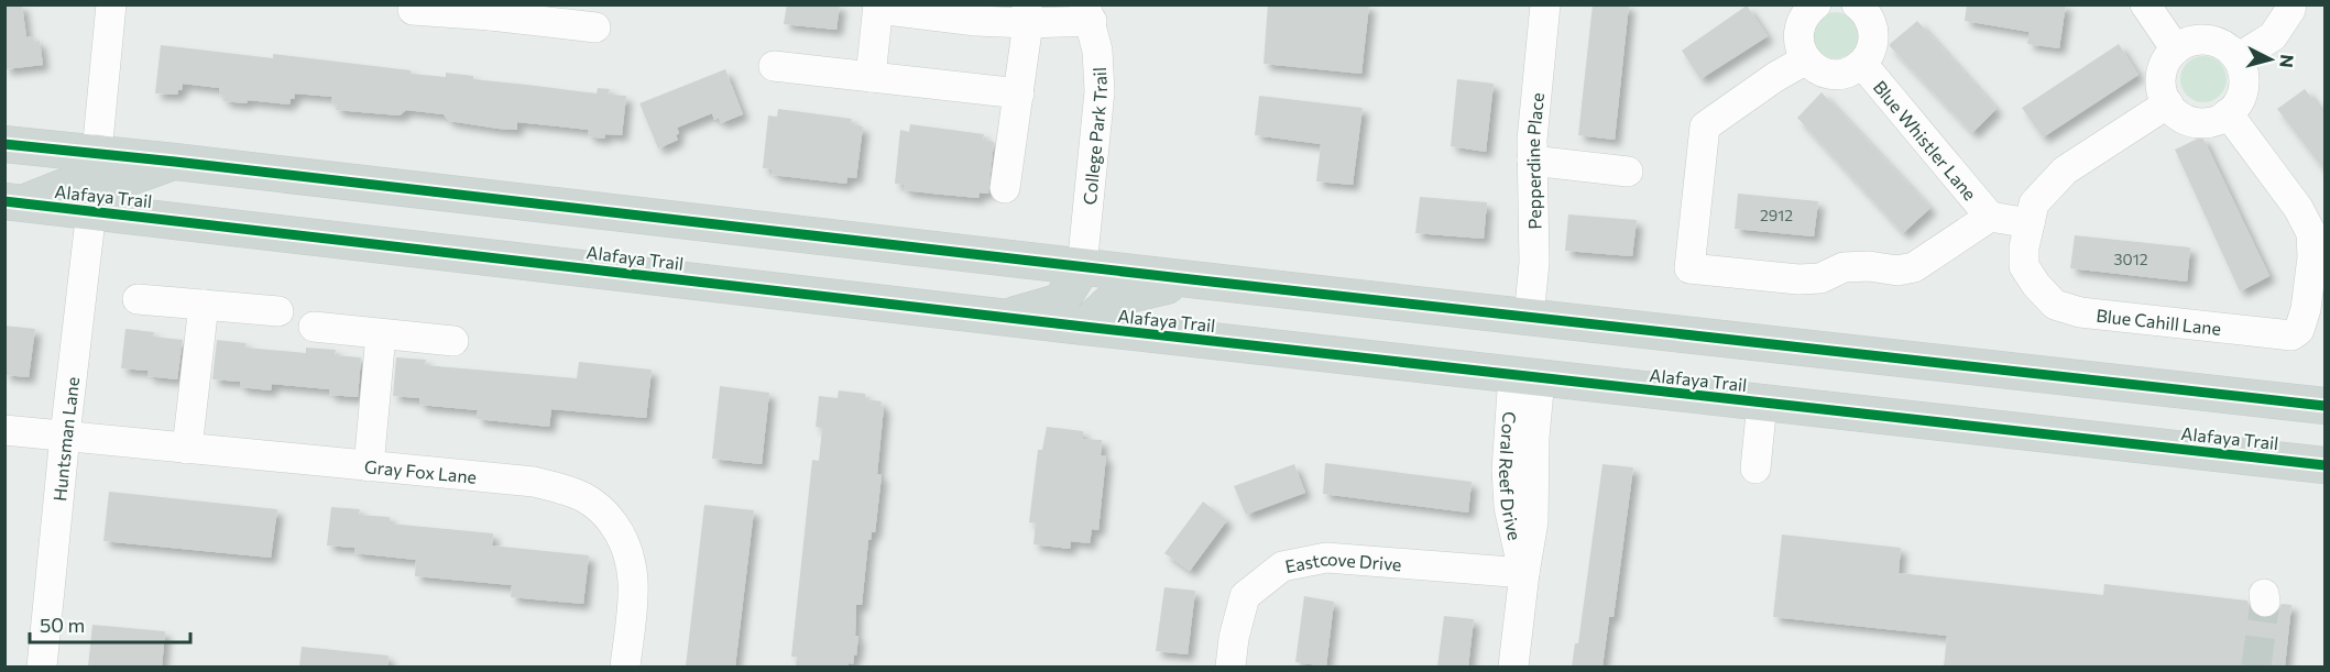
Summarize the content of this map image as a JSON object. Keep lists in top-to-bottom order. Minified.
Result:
{"streets":{"main road":["Alafaya Trail"],"street":["College Park Trail","Blue Whistler Lane","Pepperdine Place","Blue Cahill Lane","Huntsman Lane","Gray Fox Lane","Coral Reef Drive","Eastcove Drive"]},"crossings":[["Blue Whistler Lane","Blue Cahill Lane"],["Alafaya Trail","Huntsman Lane"],["Alafaya Trail","Coral Reef Drive"],["Huntsman Lane","Gray Fox Lane"],["Coral Reef Drive","Eastcove Drive"]],"house_numbers":["2912","3012"],"scale_bar":"50 m","north":"right"}
